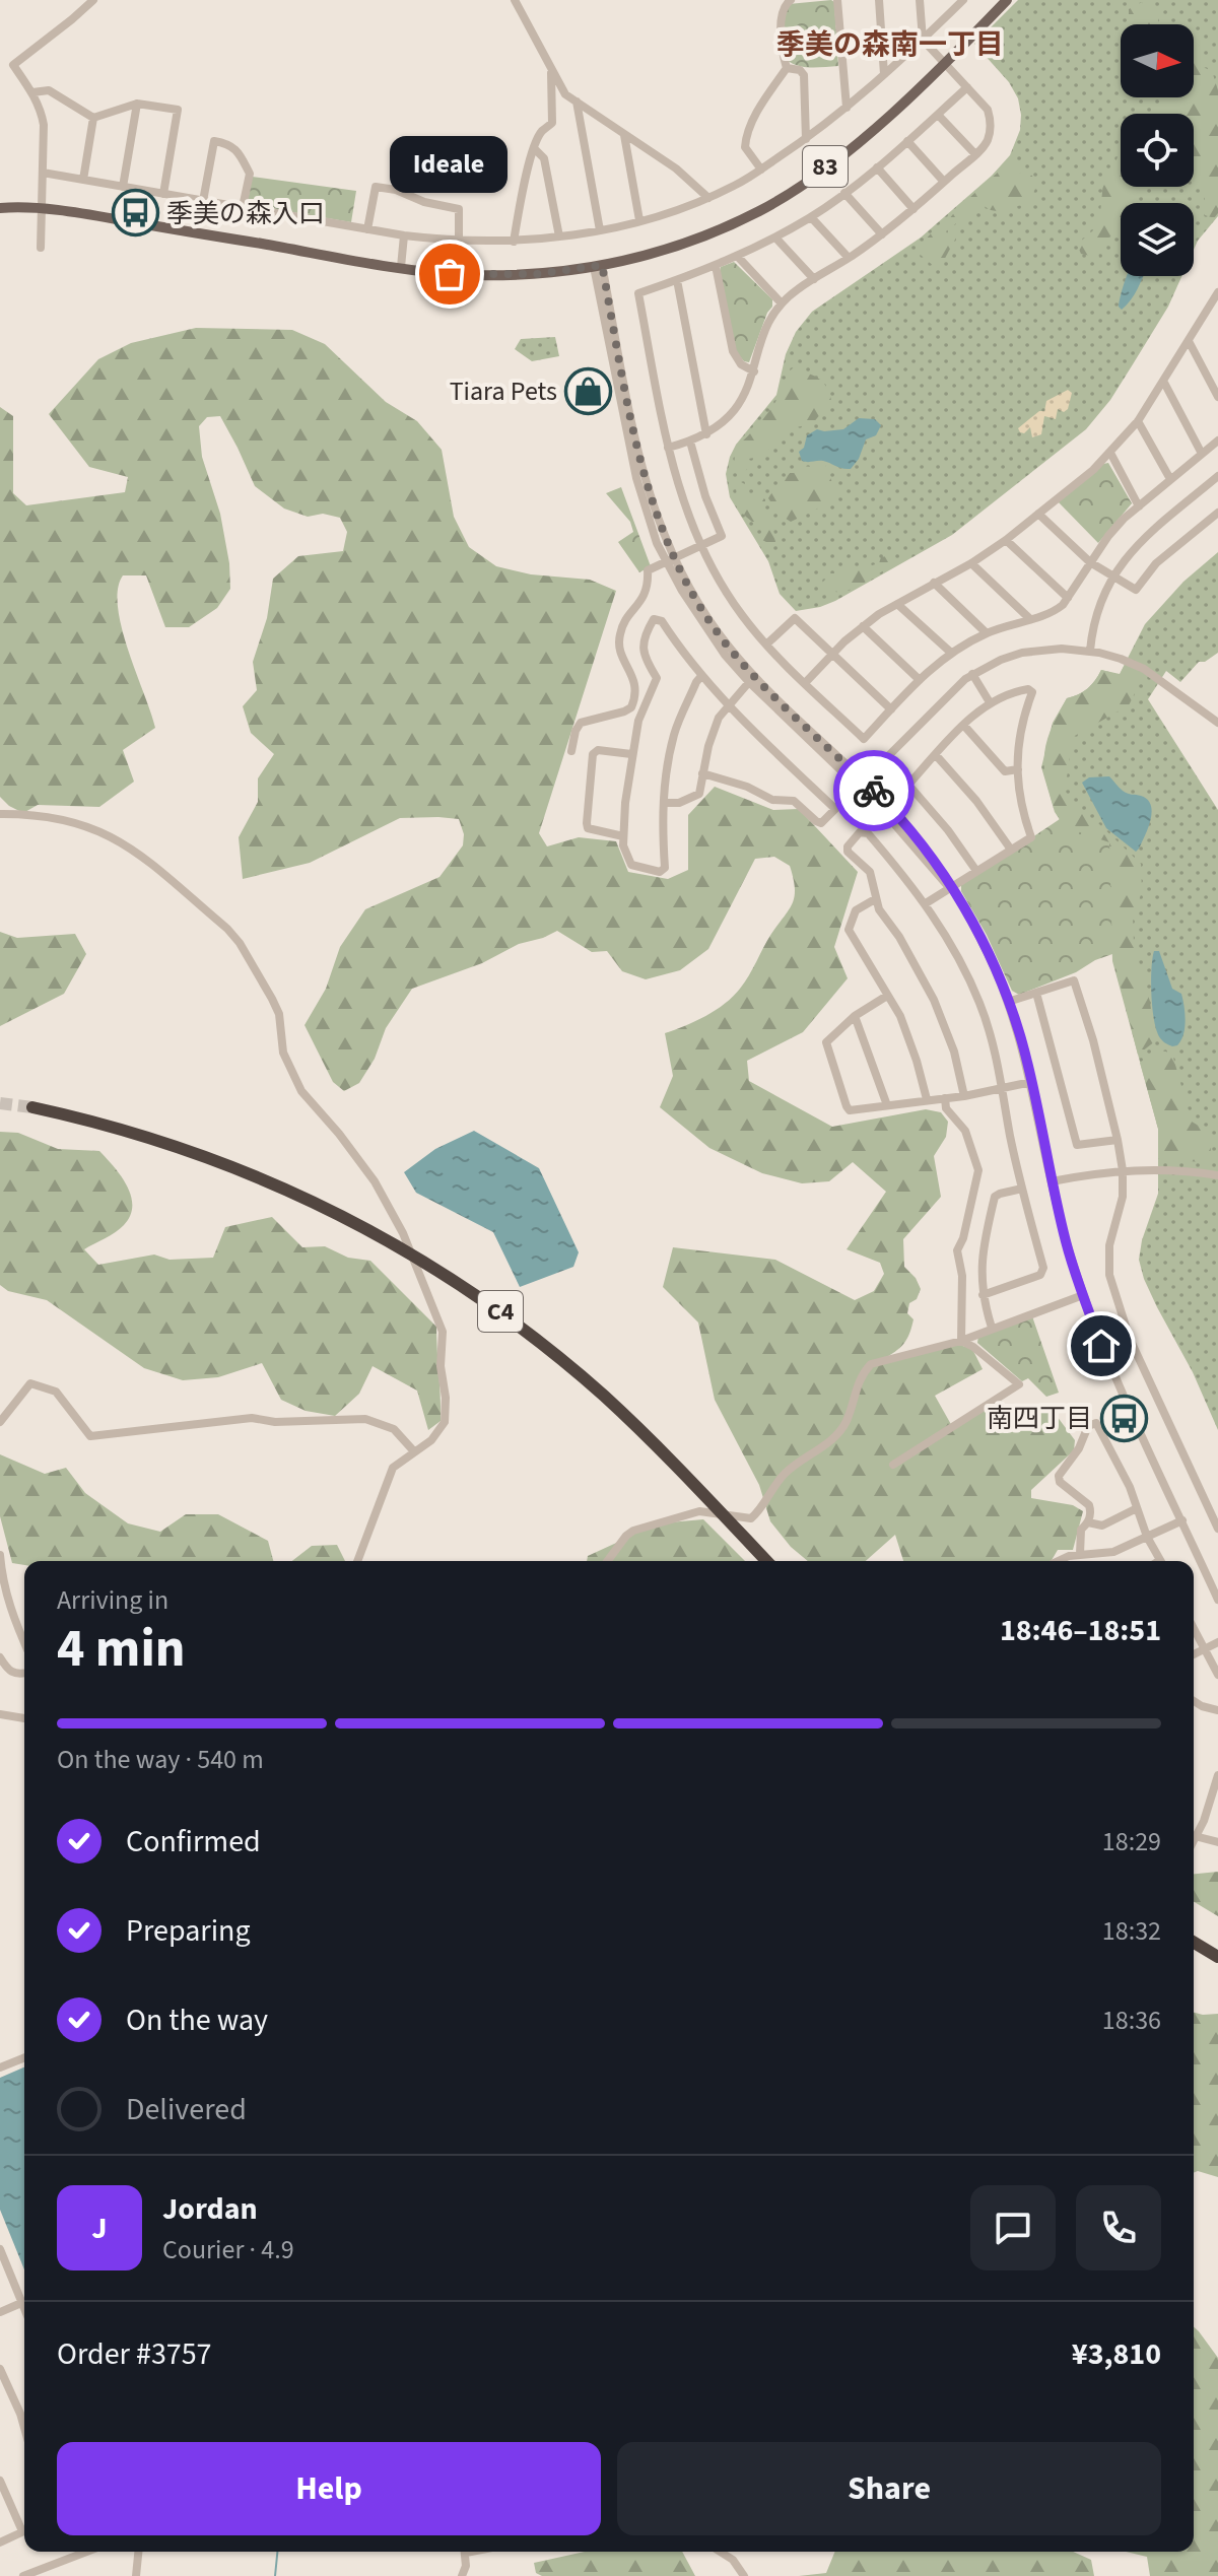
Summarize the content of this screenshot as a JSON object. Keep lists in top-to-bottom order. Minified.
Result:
{"streets":{"highway":["C4"],"main road":["83"]},"districts":["季美の森南一丁目"],"places":{"bus stop":["季美の森入口","南四丁目"],"other":["Ideale"],"shop":["Tiara Pets"]},"north":"right","page":{"bubble":"Ideale","heading":["4 min","Arriving in","18:46–18:51"],"panel":["Jordan","Courier · 4.9","Order #3757","¥3,810"],"bar":"On the way · 540 m","list":[["Confirmed","18:29"],["Preparing","18:32"],["On the way","18:36"],"Delivered"],"round":"J","buttons":["Help","Share"]}}
